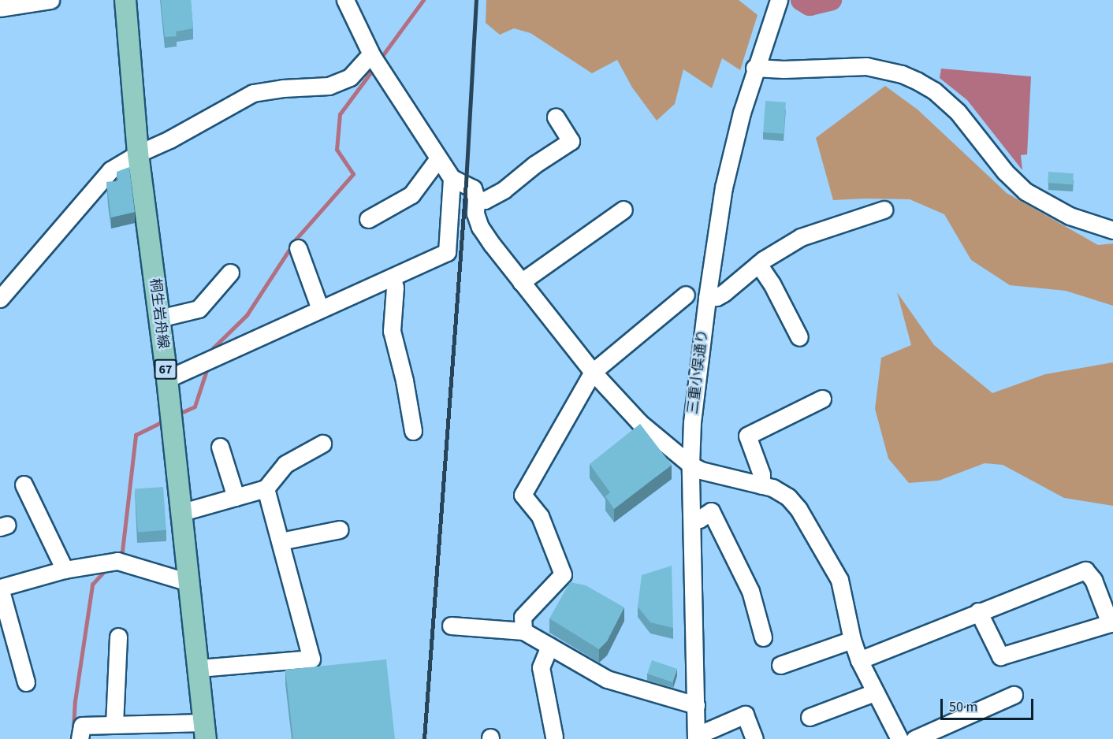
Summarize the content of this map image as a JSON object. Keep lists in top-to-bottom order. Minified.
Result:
{"streets":{"main road":["桐生岩舟線","67"],"street":["三重小俣通り"]},"scale_bar":"50 m"}
